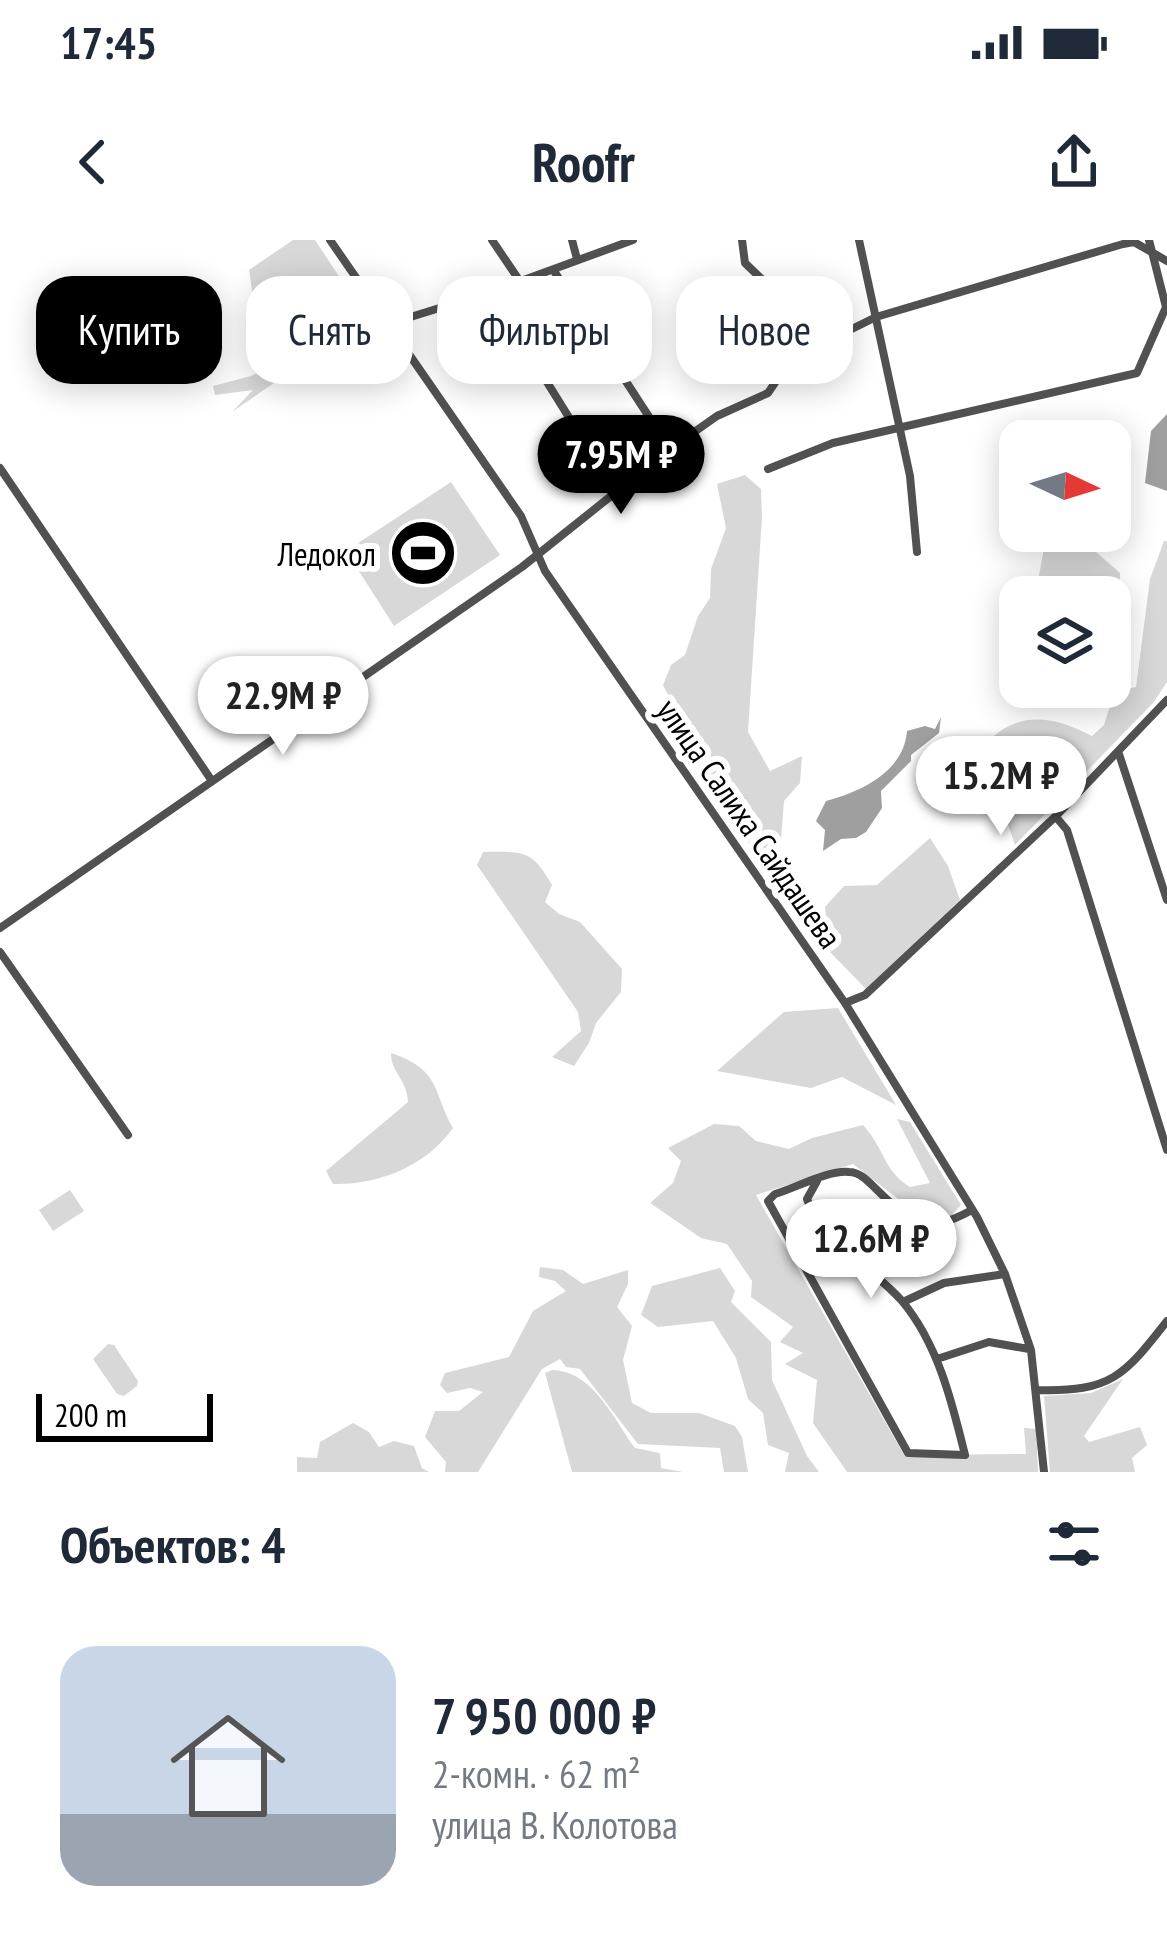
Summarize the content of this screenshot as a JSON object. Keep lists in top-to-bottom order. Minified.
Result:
{"streets":{"street":["улица Салиха Сайдашева"]},"places":{"sports":["Ледокол"]},"scale_bar":"200 m","north":"right","page":{"status":"17:45","header":"Roofr","chip":["Купить","Снять","Фильтры","Новое"],"price":["7.95M ₽","22.9M ₽","15.2M ₽","12.6M ₽"],"scale":"200 m","heading":"Объектов: 4","list":[{"name":"7 950 000 ₽","note":"2-комн. · 62 m² · улица В. Колотова"}]}}
